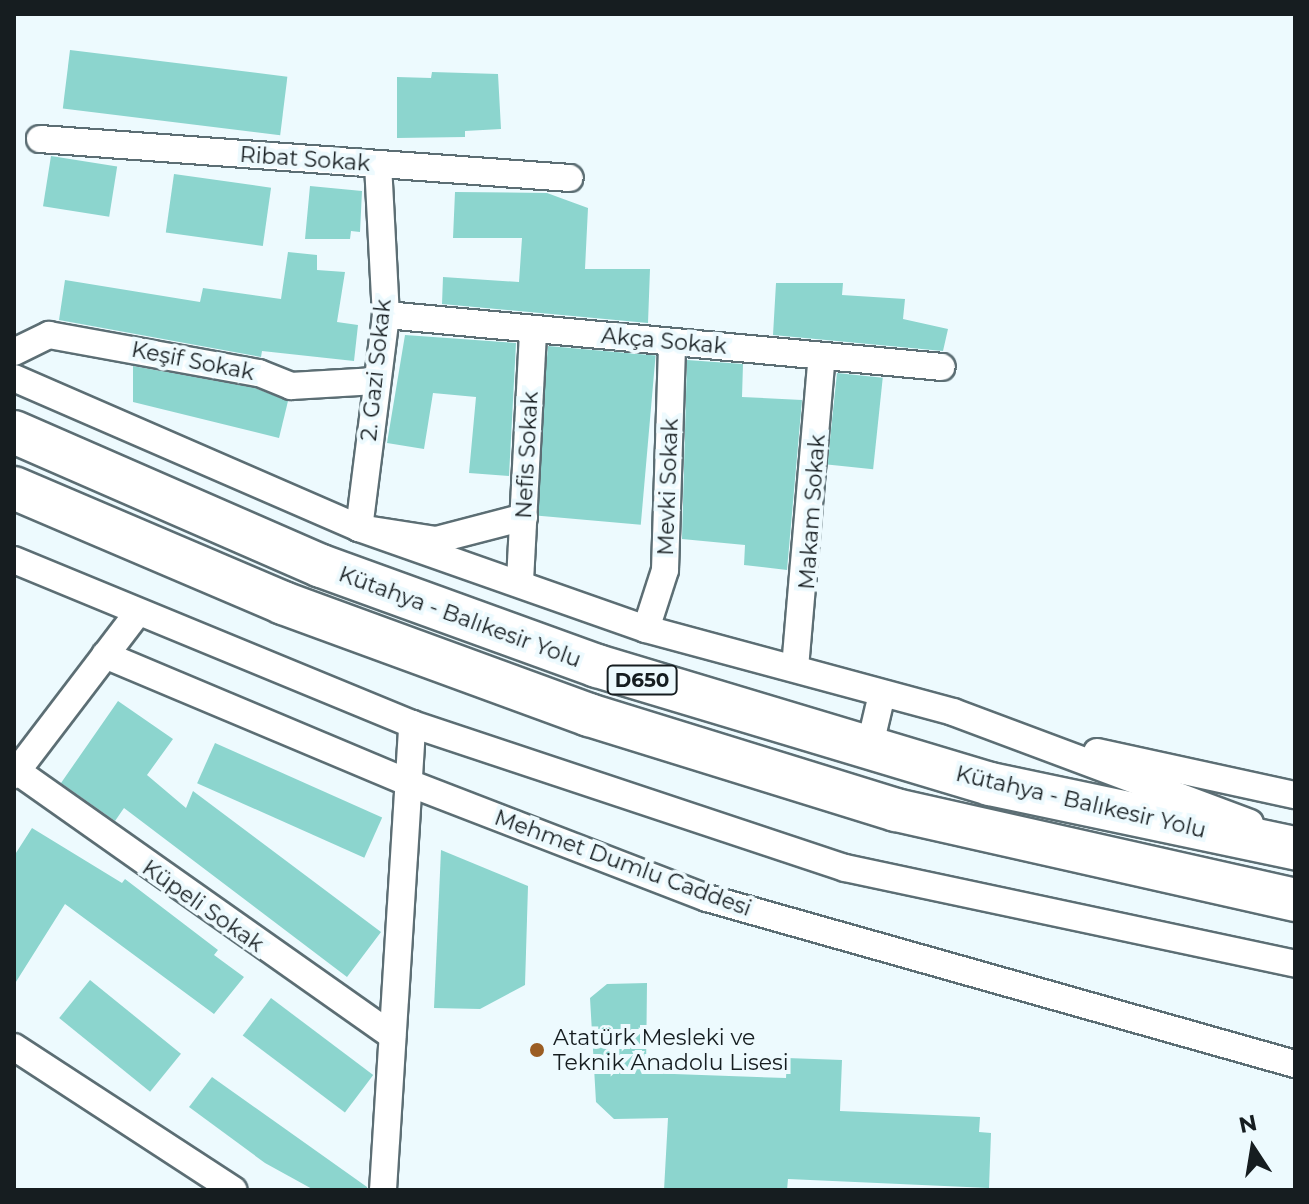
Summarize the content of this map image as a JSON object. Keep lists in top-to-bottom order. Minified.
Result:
{"streets":{"highway":["Kütahya - Balıkesir Yolu","D650"],"street":["Ribat Sokak","Akça Sokak","Keşif Sokak","2. Gazi Sokak","Nefis Sokak","Mevki Sokak","Makam Sokak","Mehmet Dumlu Caddesi","Küpeli Sokak"]},"crossings":[["Ribat Sokak","2. Gazi Sokak"],["Akça Sokak","2. Gazi Sokak"],["Akça Sokak","Nefis Sokak"],["Akça Sokak","Mevki Sokak"],["Akça Sokak","Makam Sokak"],["Keşif Sokak","2. Gazi Sokak"]],"places":["Atatürk Mesleki ve Teknik Anadolu Lisesi"],"north":"top"}
